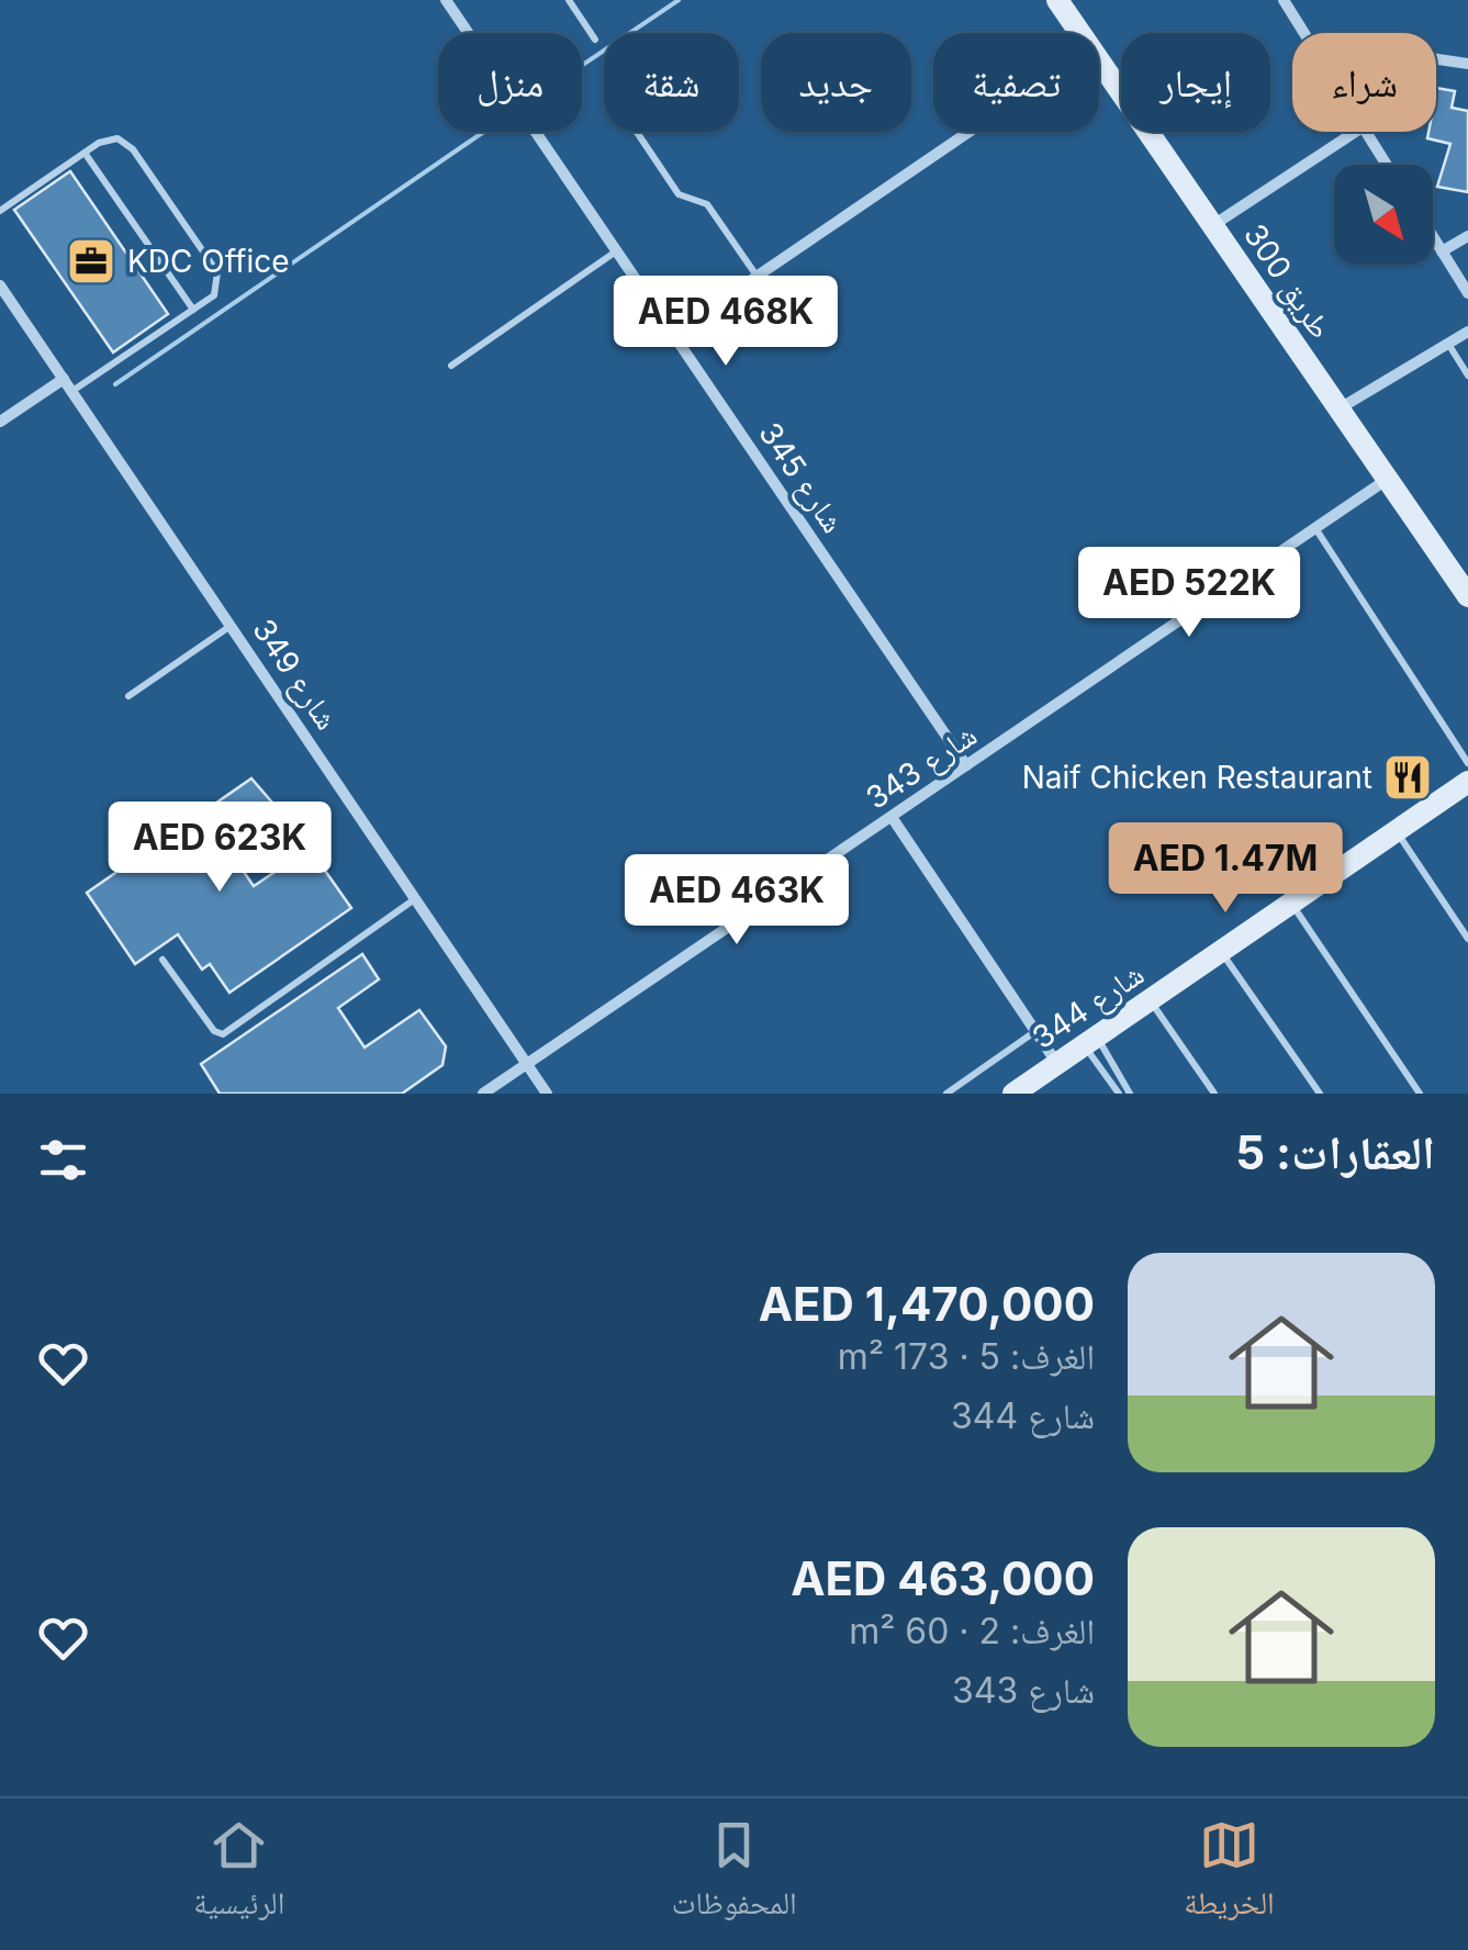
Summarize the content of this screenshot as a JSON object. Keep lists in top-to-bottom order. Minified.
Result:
{"streets":{"main road":["طريق 300","شارع 344"],"street":["شارع 345","شارع 349","شارع 343"]},"crossings":[["طريق 300","شارع 343"],["شارع 345","شارع 343"],["شارع 349","شارع 343"]],"places":{"office":["KDC Office"],"restaurant":["Naif Chicken Restaurant"]},"north":"bottom right","page":{"chip":["شراء","إيجار","تصفية","جديد","شقة","منزل"],"price":["AED 468K","AED 522K","AED 623K","AED 1.47M","AED 463K"],"heading":"العقارات: 5","list":[{"name":"AED 1,470,000","note":"الغرف: 5 · 173 m² · شارع 344"},{"name":"AED 463,000","note":"الغرف: 2 · 60 m² · شارع 343"}],"tabs":["الخريطة","المحفوظات","الرئيسية"]}}
